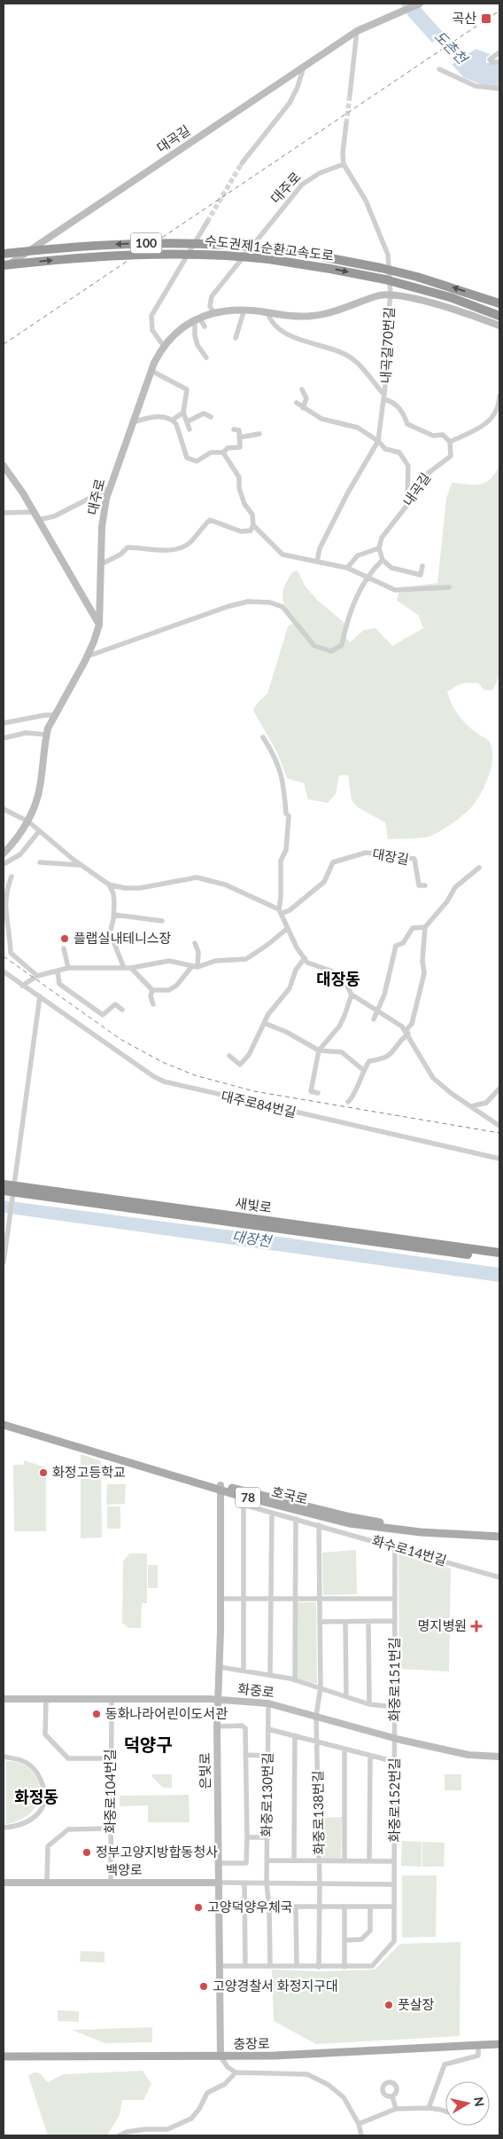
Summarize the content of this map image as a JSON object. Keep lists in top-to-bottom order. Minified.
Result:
{"streets":{"highway":["100","수도권제1순환고속도로","새빛로"],"main road":["호국로","78","충장로"],"street":["대곡길","대주로","내곡길70번길","내곡길","대장길","대주로84번길","화수로14번길","화중로151번길","화중로","은빛로","화중로104번길","화중로130번길","화중로152번길","화중로138번길","백양로"]},"crossings":[["대곡길","수도권제1순환고속도로"],["대주로","내곡길70번길"],["호국로","은빛로"],["화수로14번길","화중로151번길"],["화수로14번길","화중로138번길"],["화중로151번길","화중로"],["화중로151번길","화중로152번길"],["화중로151번길","화중로138번길"],["화중로","은빛로"],["화중로","화중로104번길"],["화중로","화중로130번길"],["화중로","화중로152번길"],["화중로","화중로138번길"],["은빛로","화중로152번길"],["은빛로","백양로"],["은빛로","충장로"],["화중로104번길","백양로"],["화중로130번길","백양로"],["화중로152번길","화중로138번길"],["화중로152번길","백양로"],["화중로138번길","백양로"]],"districts":["대장동","덕양구","화정동"],"water":["도촌천","대장천"],"places":{"transit":["곡산"],"other":["플랩실내테니스장","화정고등학교","동화나라어린이도서관","정부고양지방합동청사","고양덕양우체국","고양경찰서 화정지구대","풋살장"],"health":["명지병원"]},"north":"right"}
